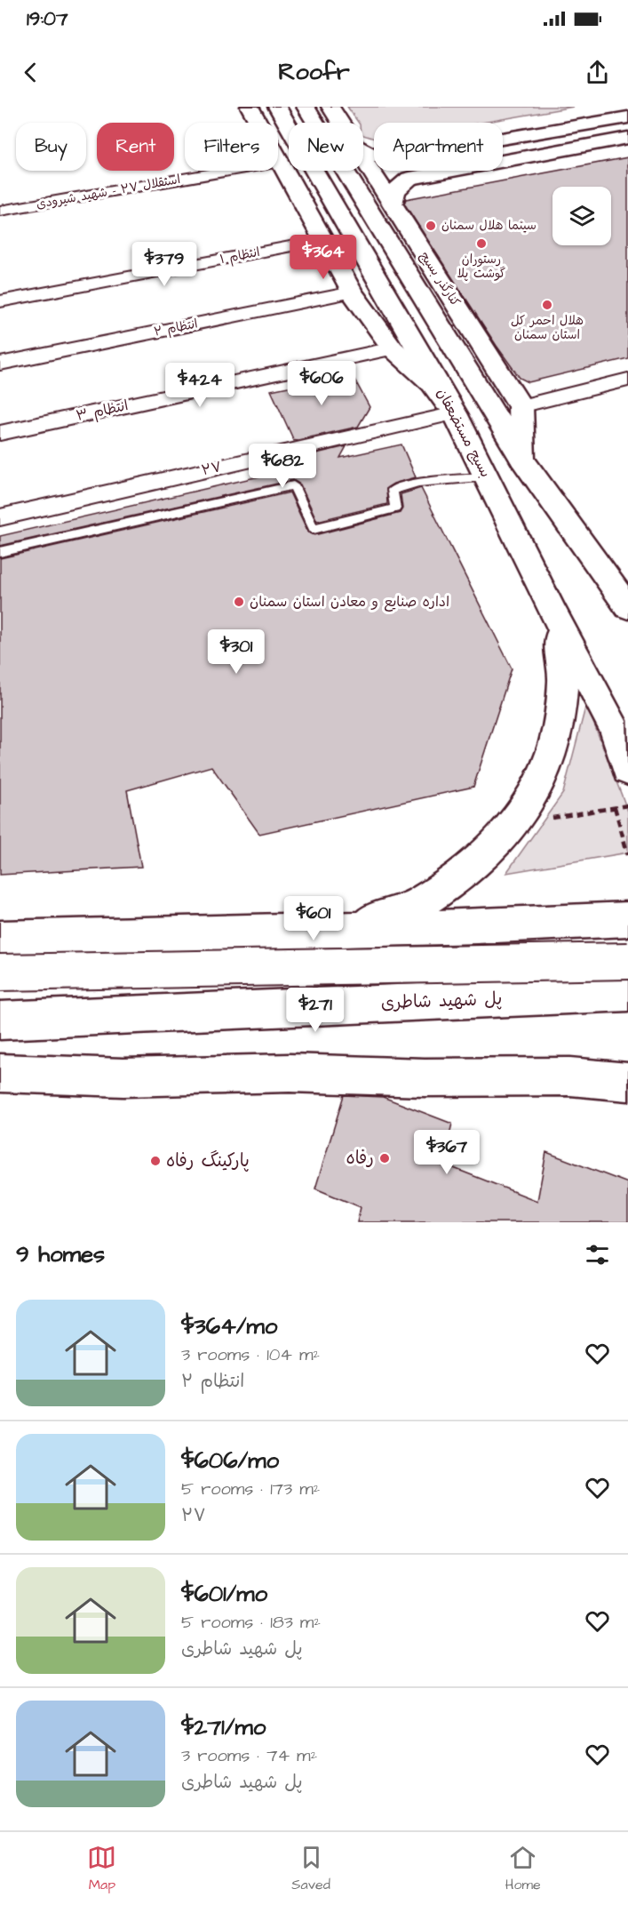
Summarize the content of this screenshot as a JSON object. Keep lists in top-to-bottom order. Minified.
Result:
{"streets":{"main road":["کنارگذر بسیج","بسیج مستضعفان","پل شهید شاطری"],"street":["استقلال ۲۷ - شهید شیرودی","انتظام ۱","انتظام ۲","انتظام ۳","۲۷"]},"crossings":[["بسیج مستضعفان","۲۷"]],"places":["سینما هلال سمنان","رستوران گوشت پلا","هلال احمر کل استان سمنان","اداره صنایع و معادن استان سمنان","رفاه","پارکینگ رفاه"],"page":{"status":"19:07","header":"Roofr","chip":["Buy","Rent","Filters","New","Apartment"],"price":["$364","$379","$606","$424","$682","$301","$601","$271","$367"],"heading":"9 homes","list":[{"name":"$364/mo","note":"3 rooms · 104 m² · انتظام ۲"},{"name":"$606/mo","note":"5 rooms · 173 m² · ۲۷"},{"name":"$601/mo","note":"5 rooms · 183 m² · پل شهید شاطری"},{"name":"$271/mo","note":"3 rooms · 74 m² · پل شهید شاطری"}],"tabs":["Map","Saved","Home"]}}
